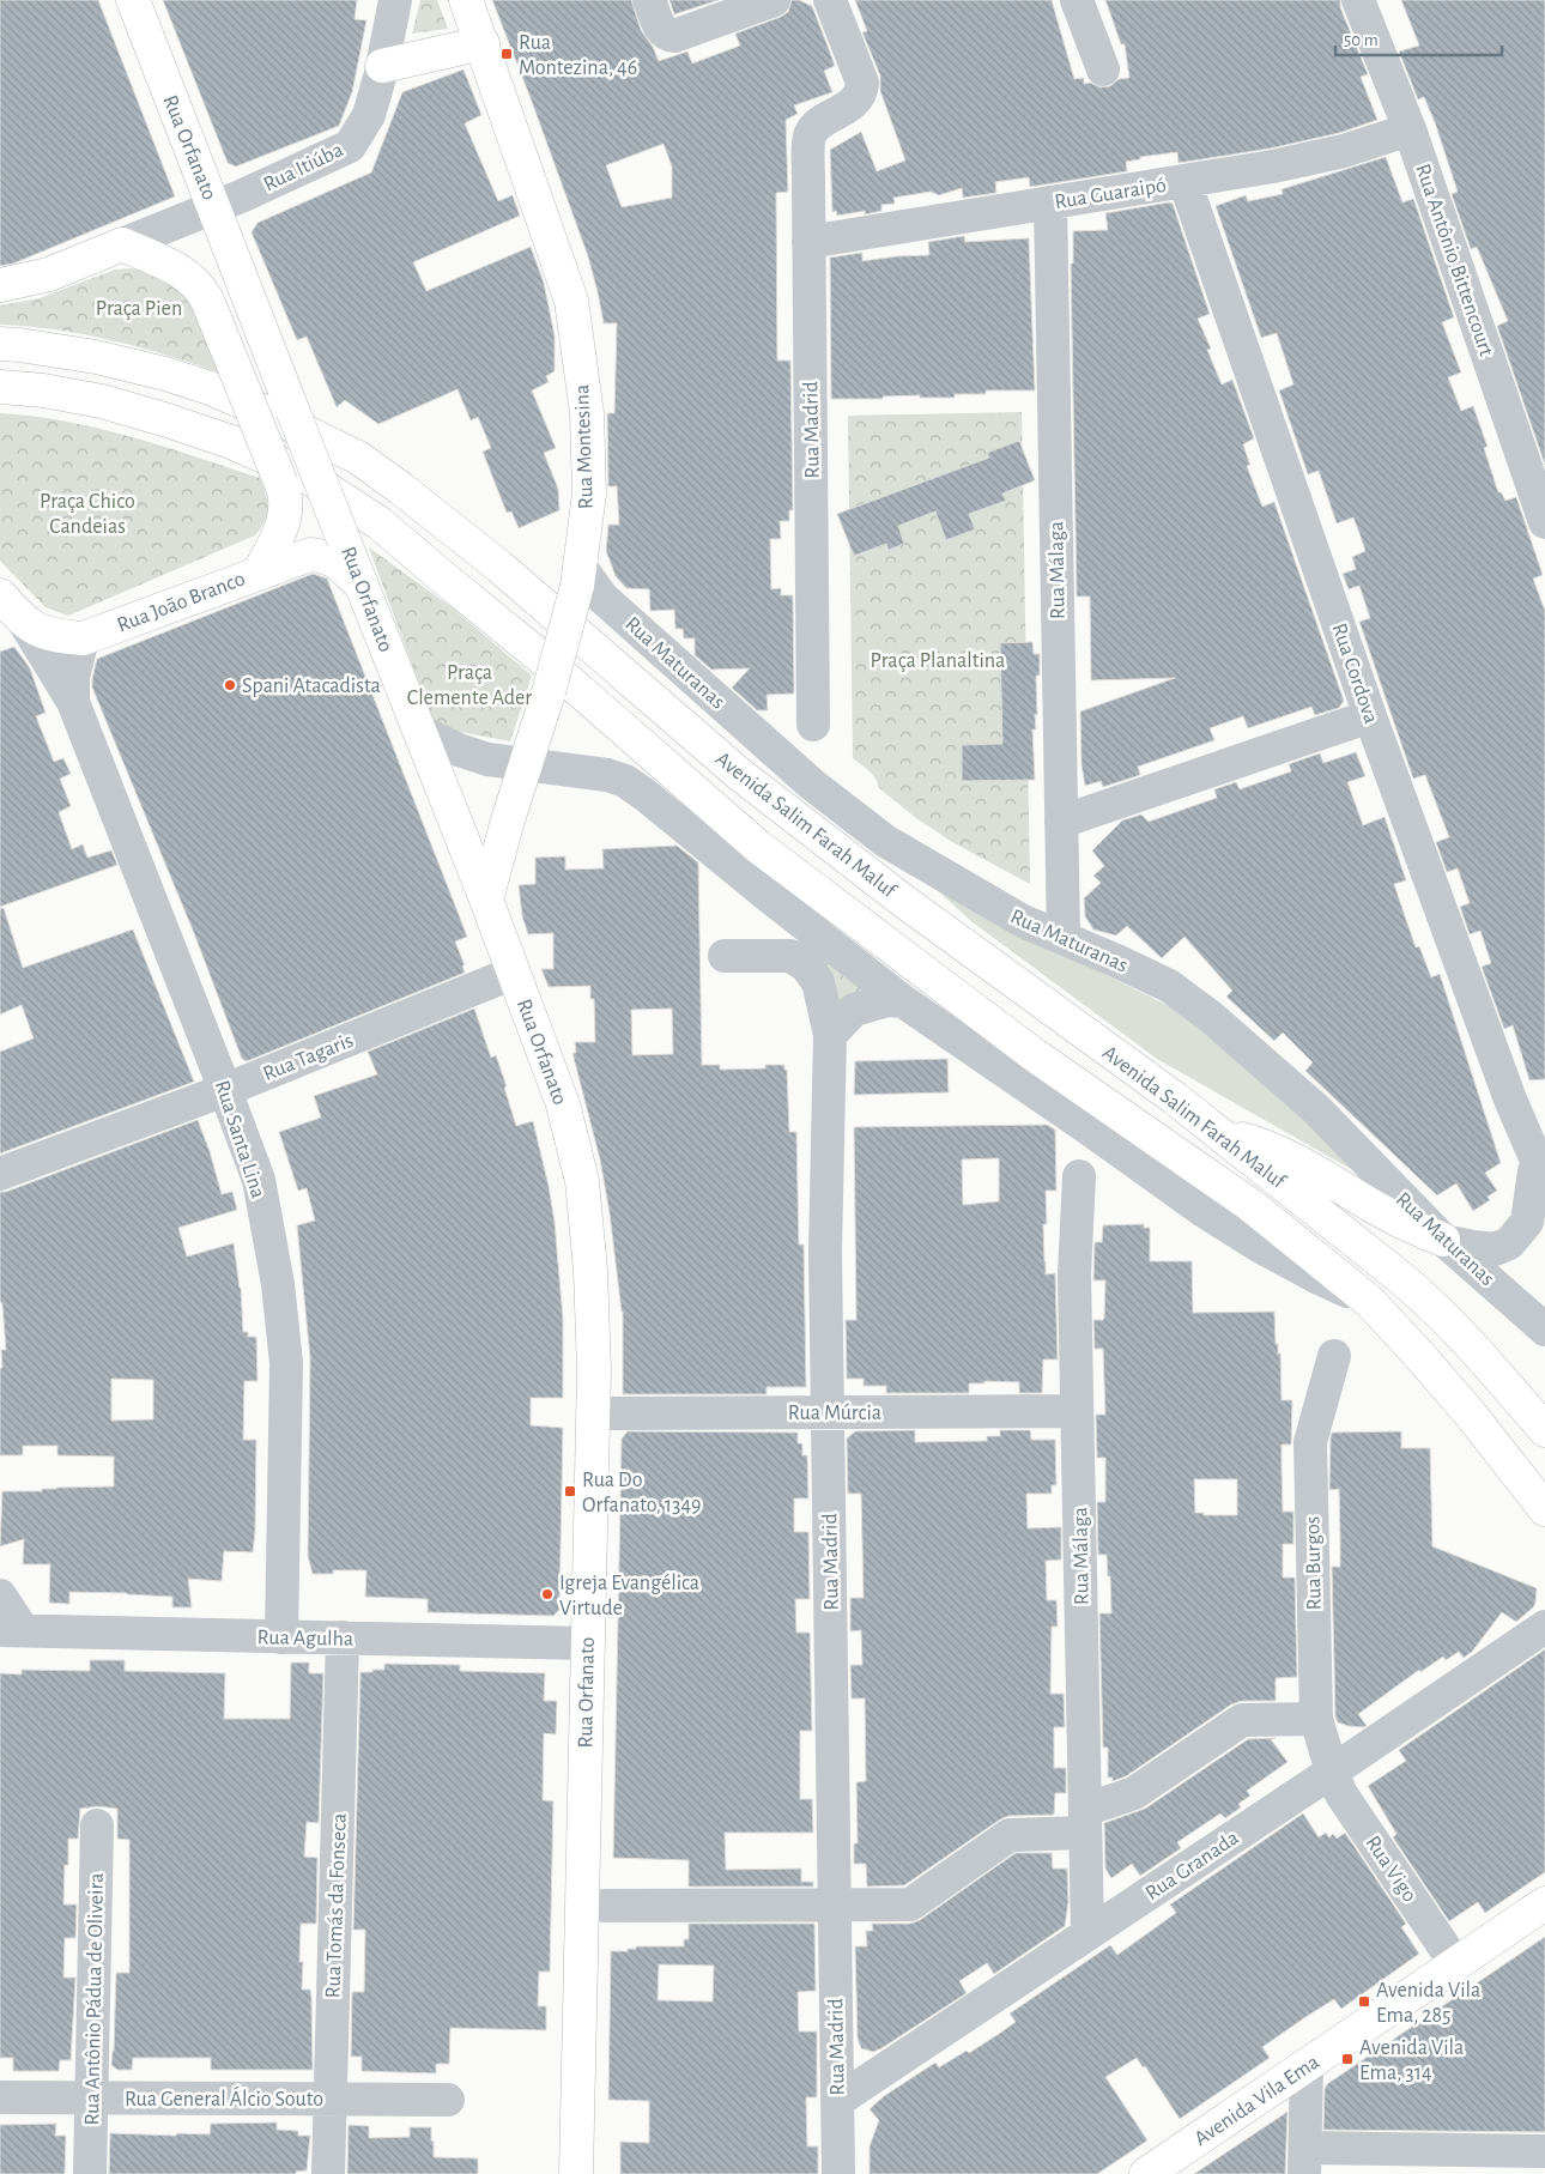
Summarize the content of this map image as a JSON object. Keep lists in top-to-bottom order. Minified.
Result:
{"streets":{"main road":["Rua Orfanato","Rua Montesina","Rua João Branco","Avenida Salim Farah Maluf","Avenida Vila Ema"],"street":["Rua Itiúba","Rua Guaraipó","Rua Antônio Bittencourt","Rua Madrid","Rua Málaga","Rua Maturanas","Rua Cordova","Rua Tagaris","Rua Santa Lina","Rua Múrcia","Rua Burgos","Rua Agulha","Rua Granada","Rua Vigo","Rua Tomás da Fonseca","Rua Antônio Pádua de Oliveira","Rua General Álcio Souto"]},"crossings":[["Rua Orfanato","Rua Itiúba"],["Rua Orfanato","Rua Montesina"],["Rua Orfanato","Rua João Branco"],["Rua Orfanato","Rua Tagaris"],["Rua Orfanato","Rua Múrcia"],["Rua Orfanato","Rua Agulha"],["Rua Guaraipó","Rua Antônio Bittencourt"],["Rua Guaraipó","Rua Madrid"],["Rua Guaraipó","Rua Málaga"],["Rua Guaraipó","Rua Cordova"],["Rua Madrid","Rua Múrcia"],["Rua Madrid","Rua Granada"],["Rua Montesina","Rua Maturanas"],["Rua Málaga","Rua Maturanas"],["Rua Málaga","Rua Múrcia"],["Rua Málaga","Rua Granada"],["Rua João Branco","Rua Santa Lina"],["Rua Tagaris","Rua Santa Lina"],["Rua Santa Lina","Rua Agulha"],["Rua Burgos","Rua Granada"],["Rua Burgos","Rua Vigo"],["Rua Agulha","Rua Tomás da Fonseca"],["Rua Granada","Rua Vigo"],["Rua Vigo","Avenida Vila Ema"],["Rua Tomás da Fonseca","Rua General Álcio Souto"],["Rua Antônio Pádua de Oliveira","Rua General Álcio Souto"]],"parks":["Praça Pien","Praça Chico Candeias","Praça Planaltina","Praça Clemente Ader"],"places":{"transit":["Rua Montezina, 46","Rua Do Orfanato, 1349","Avenida Vila Ema, 285","Avenida Vila Ema, 314"],"other":["Spani Atacadista","Igreja Evangélica Virtude"]},"scale_bar":"50 m"}
